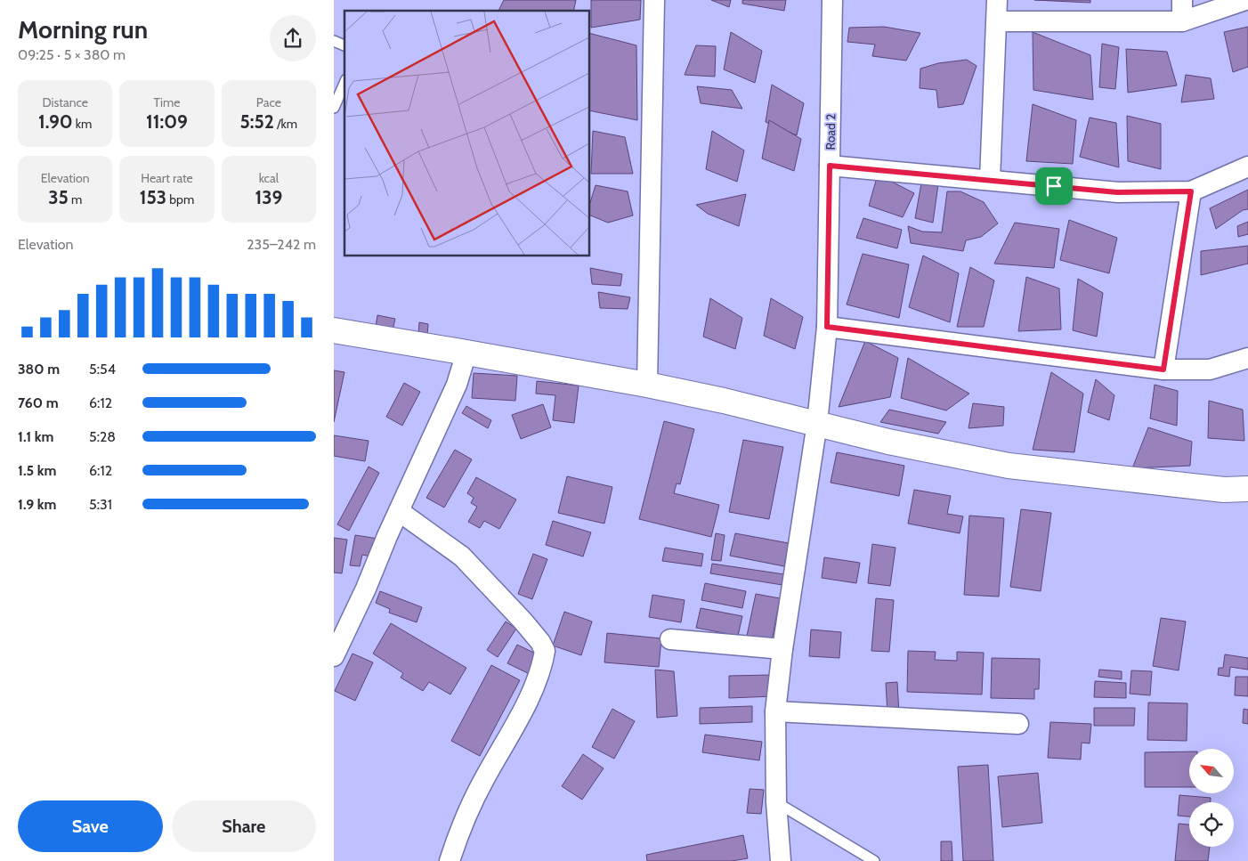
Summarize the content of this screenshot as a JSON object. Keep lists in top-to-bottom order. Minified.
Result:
{"streets":{"street":["Road 2"]},"north":"top left","page":{"heading":["Morning run","09:25 · 5 × 380 m"],"stats":[["Distance","1.90 km"],["Time","11:09"],["Pace","5:52 /km"],["Elevation","35 m"],["Heart rate","153 bpm"],["kcal","139"]],"chart":["Elevation","235–242 m"],"list":[{"name":"380 m","note":"5:54"},{"name":"760 m","note":"6:12"},{"name":"1.1 km","note":"5:28"},{"name":"1.5 km","note":"6:12"},{"name":"1.9 km","note":"5:31"}],"buttons":["Save","Share"]}}
